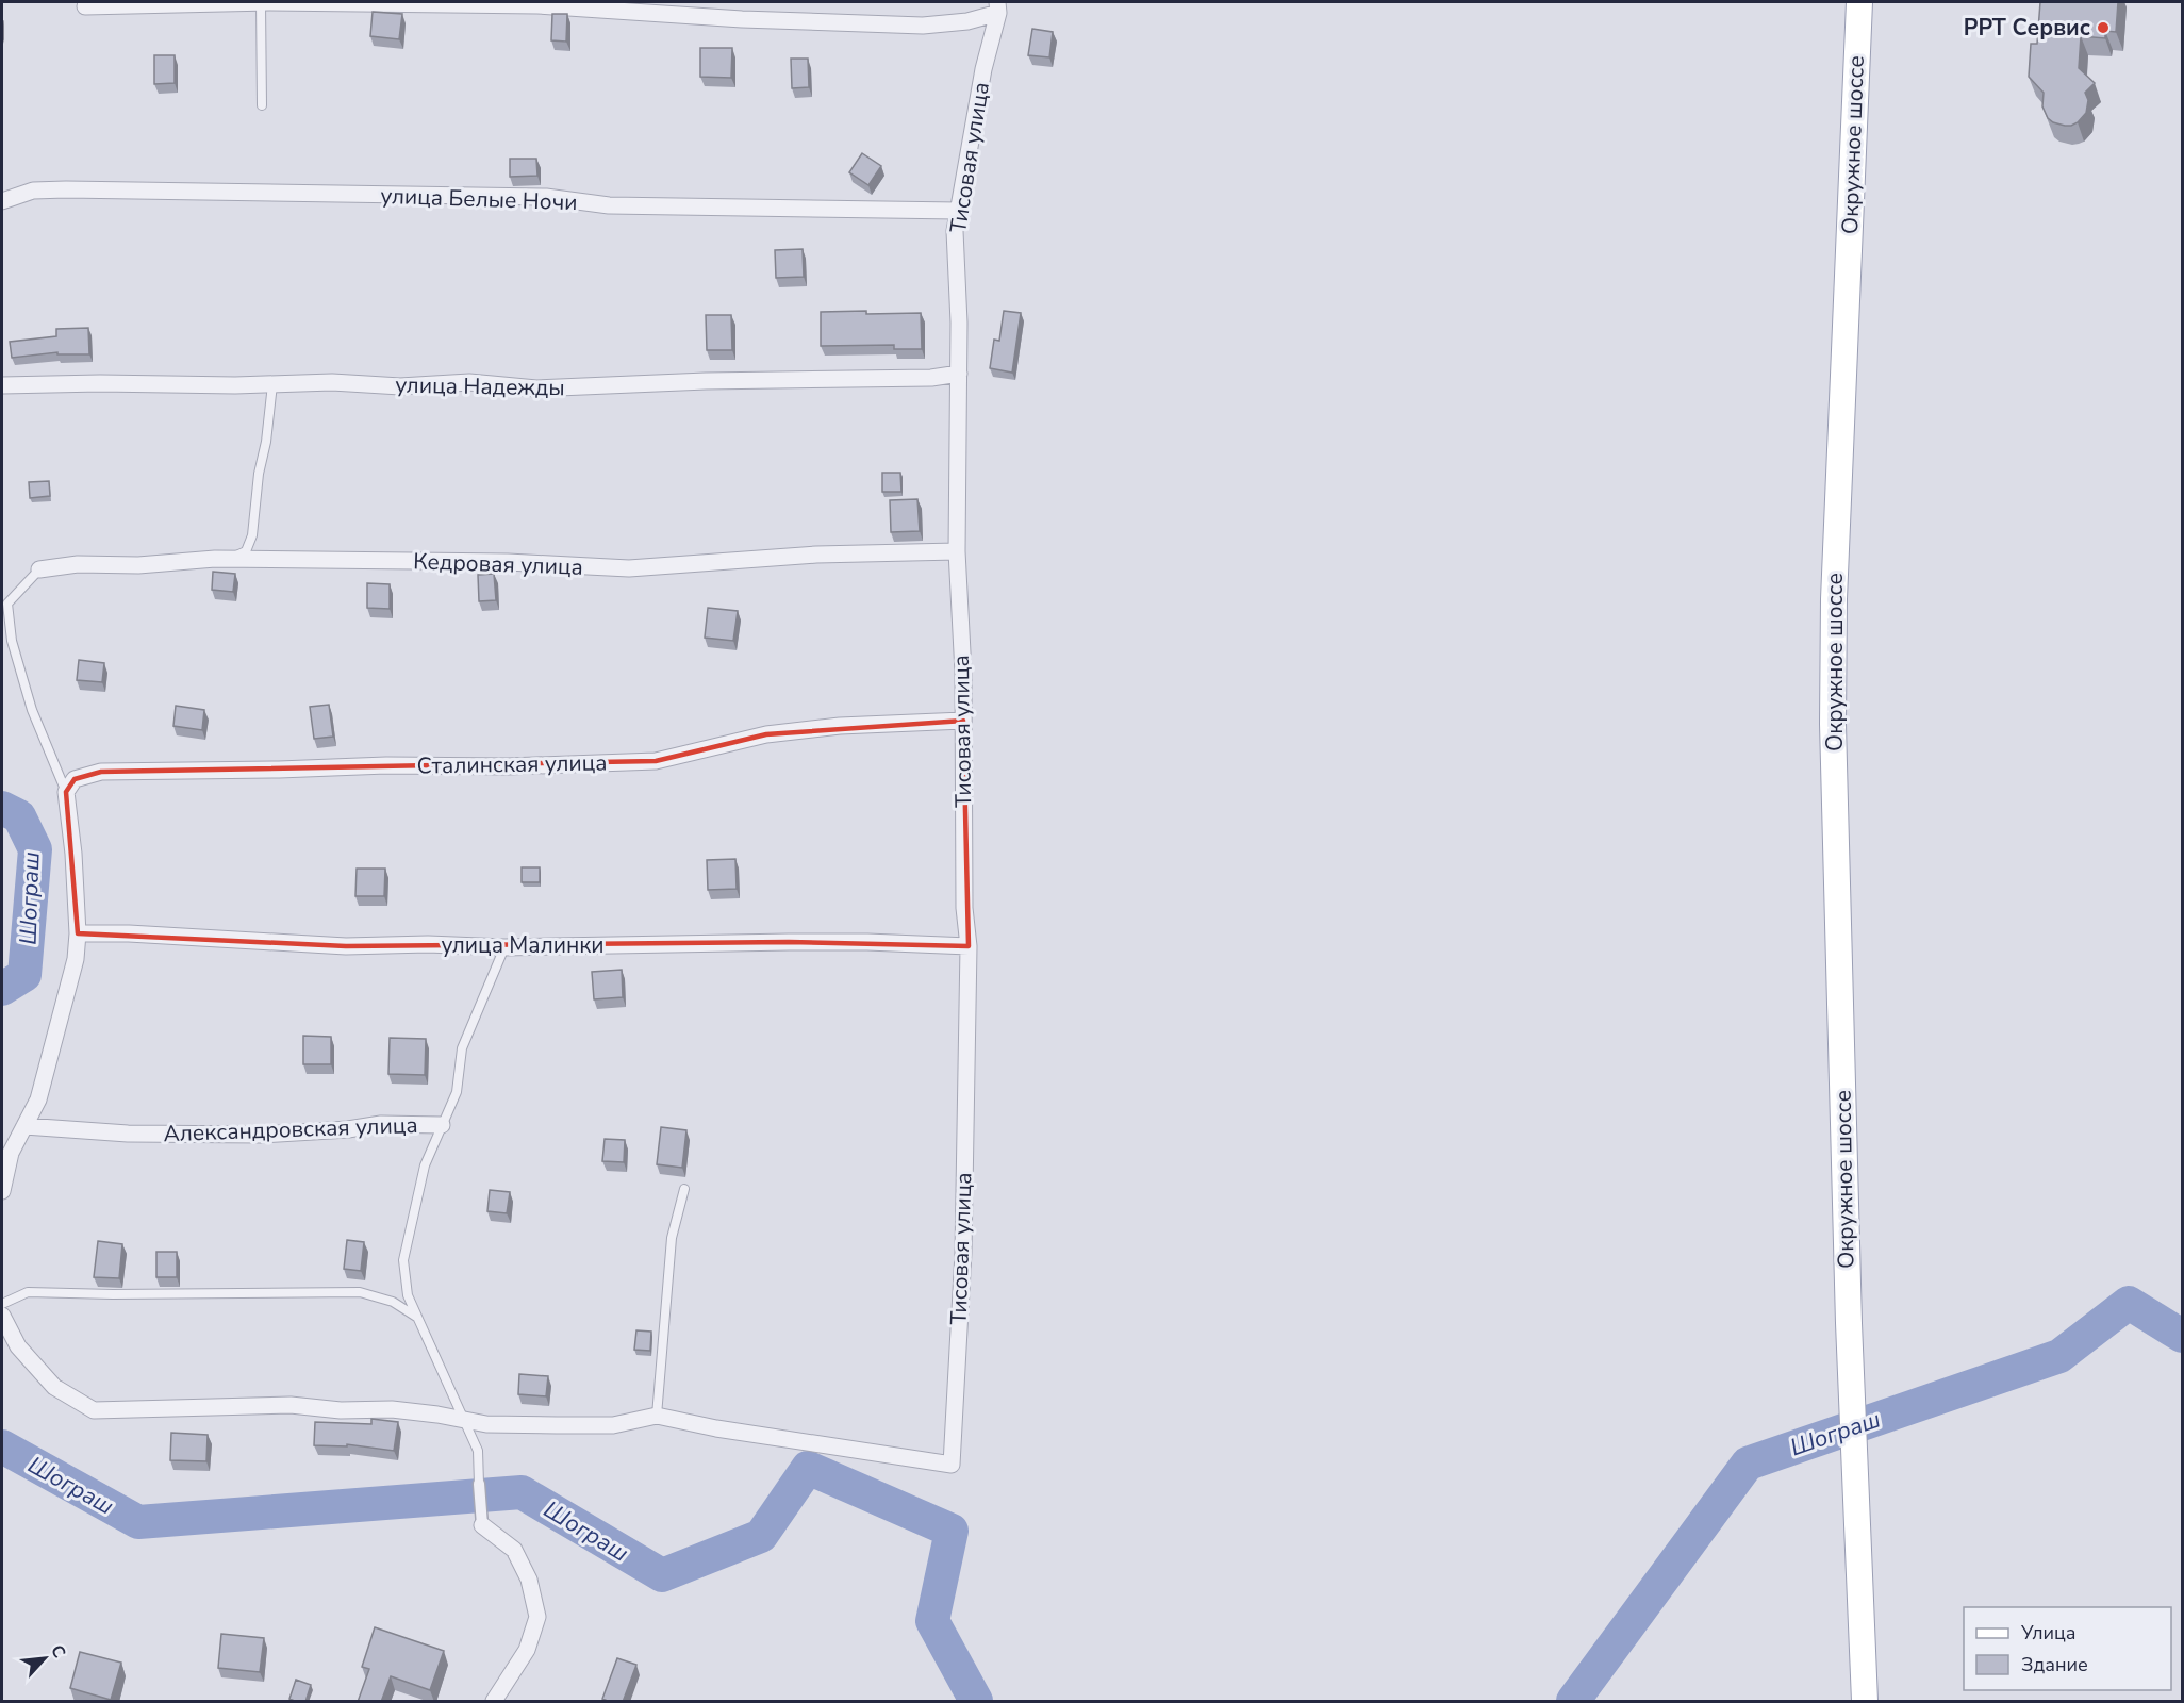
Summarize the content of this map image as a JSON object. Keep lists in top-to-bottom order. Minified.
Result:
{"streets":{"main road":["Окружное шоссе"],"street":["Тисовая улица","улица Белые Ночи","улица Надежды","Кедровая улица","Сталинская улица","улица Малинки","Александровская улица"]},"crossings":[["Тисовая улица","улица Белые Ночи"],["Тисовая улица","улица Надежды"],["Тисовая улица","Кедровая улица"],["Тисовая улица","Сталинская улица"],["Тисовая улица","улица Малинки"]],"water":["Шограш"],"places":["РРТ Сервис"],"legend":["Улица","Здание"],"north":"top right"}
